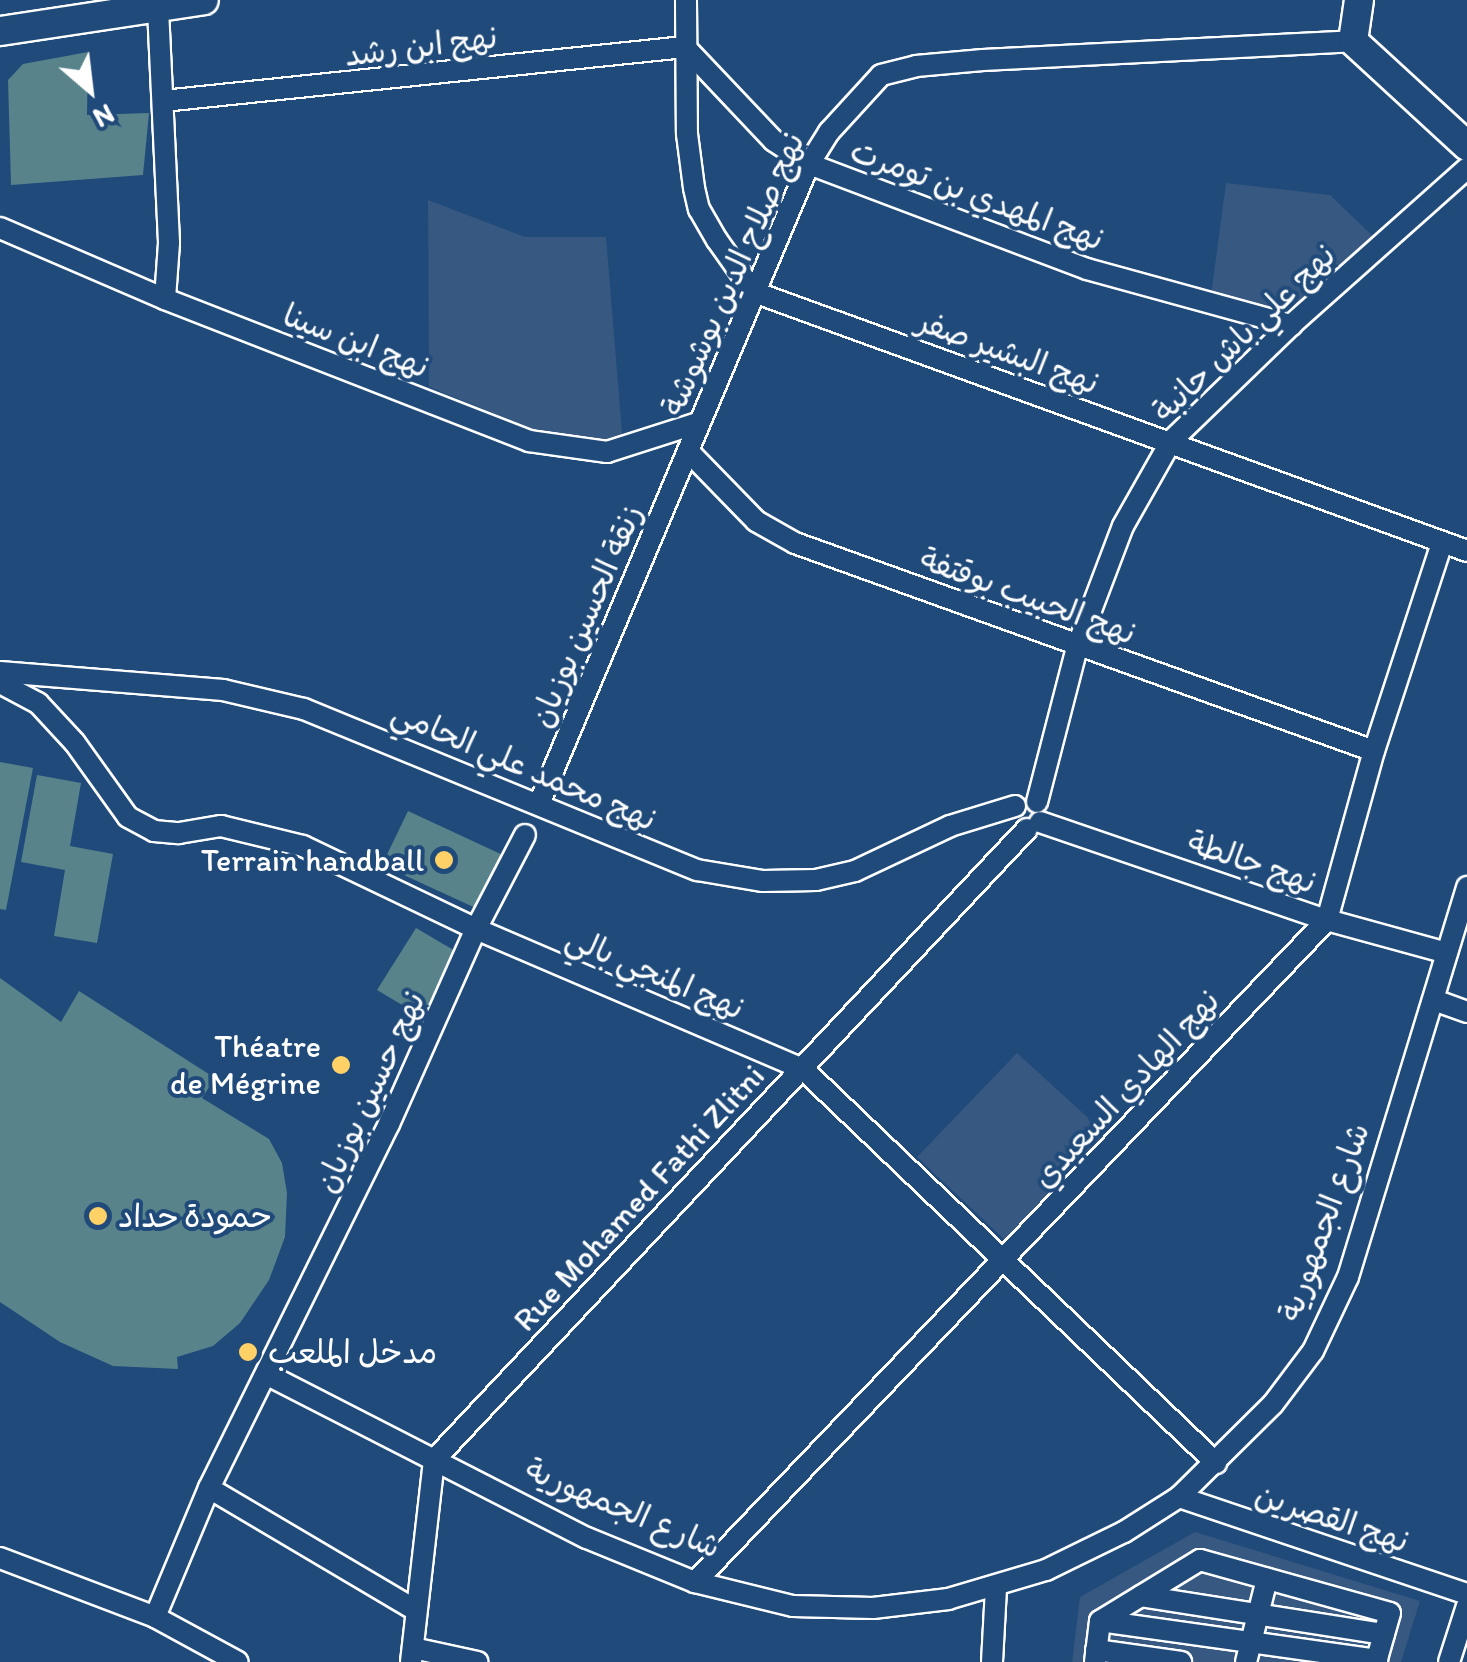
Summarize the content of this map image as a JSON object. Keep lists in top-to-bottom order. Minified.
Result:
{"streets":{"street":["نهج ابن رشد","نهج المهدي بن تومرت","نهج صلاح الدين بوشوشة","نهج علي باش حانبة","نهج ابن سينا","نهج البشير صفر","نهج الحبيب بوقتفة","زنقة الحسين بوزيان","نهج محمد علي الحامي","نهج جالطة","نهج المنجي بالي","نهج الهادي السعيدي","نهج حسين بوزيان","Rue Mohamed Fathi Zlitni","شارع الجمهورية","نهج القصرين"]},"crossings":[["نهج ابن رشد","نهج المهدي بن تومرت"],["نهج المهدي بن تومرت","نهج صلاح الدين بوشوشة"],["نهج المهدي بن تومرت","نهج علي باش حانبة"],["نهج صلاح الدين بوشوشة","نهج ابن سينا"],["نهج صلاح الدين بوشوشة","نهج البشير صفر"],["نهج صلاح الدين بوشوشة","نهج الحبيب بوقتفة"],["نهج صلاح الدين بوشوشة","زنقة الحسين بوزيان"],["نهج علي باش حانبة","نهج البشير صفر"],["نهج علي باش حانبة","نهج الحبيب بوقتفة"],["نهج علي باش حانبة","نهج محمد علي الحامي"],["نهج علي باش حانبة","نهج جالطة"],["نهج علي باش حانبة","Rue Mohamed Fathi Zlitni"],["نهج البشير صفر","نهج الهادي السعيدي"],["نهج الحبيب بوقتفة","زنقة الحسين بوزيان"],["نهج الحبيب بوقتفة","نهج الهادي السعيدي"],["زنقة الحسين بوزيان","نهج محمد علي الحامي"],["نهج محمد علي الحامي","نهج جالطة"],["نهج محمد علي الحامي","Rue Mohamed Fathi Zlitni"],["نهج جالطة","نهج الهادي السعيدي"],["نهج جالطة","Rue Mohamed Fathi Zlitni"],["نهج جالطة","شارع الجمهورية"],["نهج المنجي بالي","نهج الهادي السعيدي"],["نهج المنجي بالي","نهج حسين بوزيان"],["نهج المنجي بالي","Rue Mohamed Fathi Zlitni"],["نهج المنجي بالي","شارع الجمهورية"],["نهج الهادي السعيدي","شارع الجمهورية"],["نهج حسين بوزيان","شارع الجمهورية"],["Rue Mohamed Fathi Zlitni","شارع الجمهورية"],["شارع الجمهورية","نهج القصرين"]],"places":["Terrain handball","Théatre de Mégrine","حمودة حداد","مدخل الملعب"],"north":"bottom right"}
